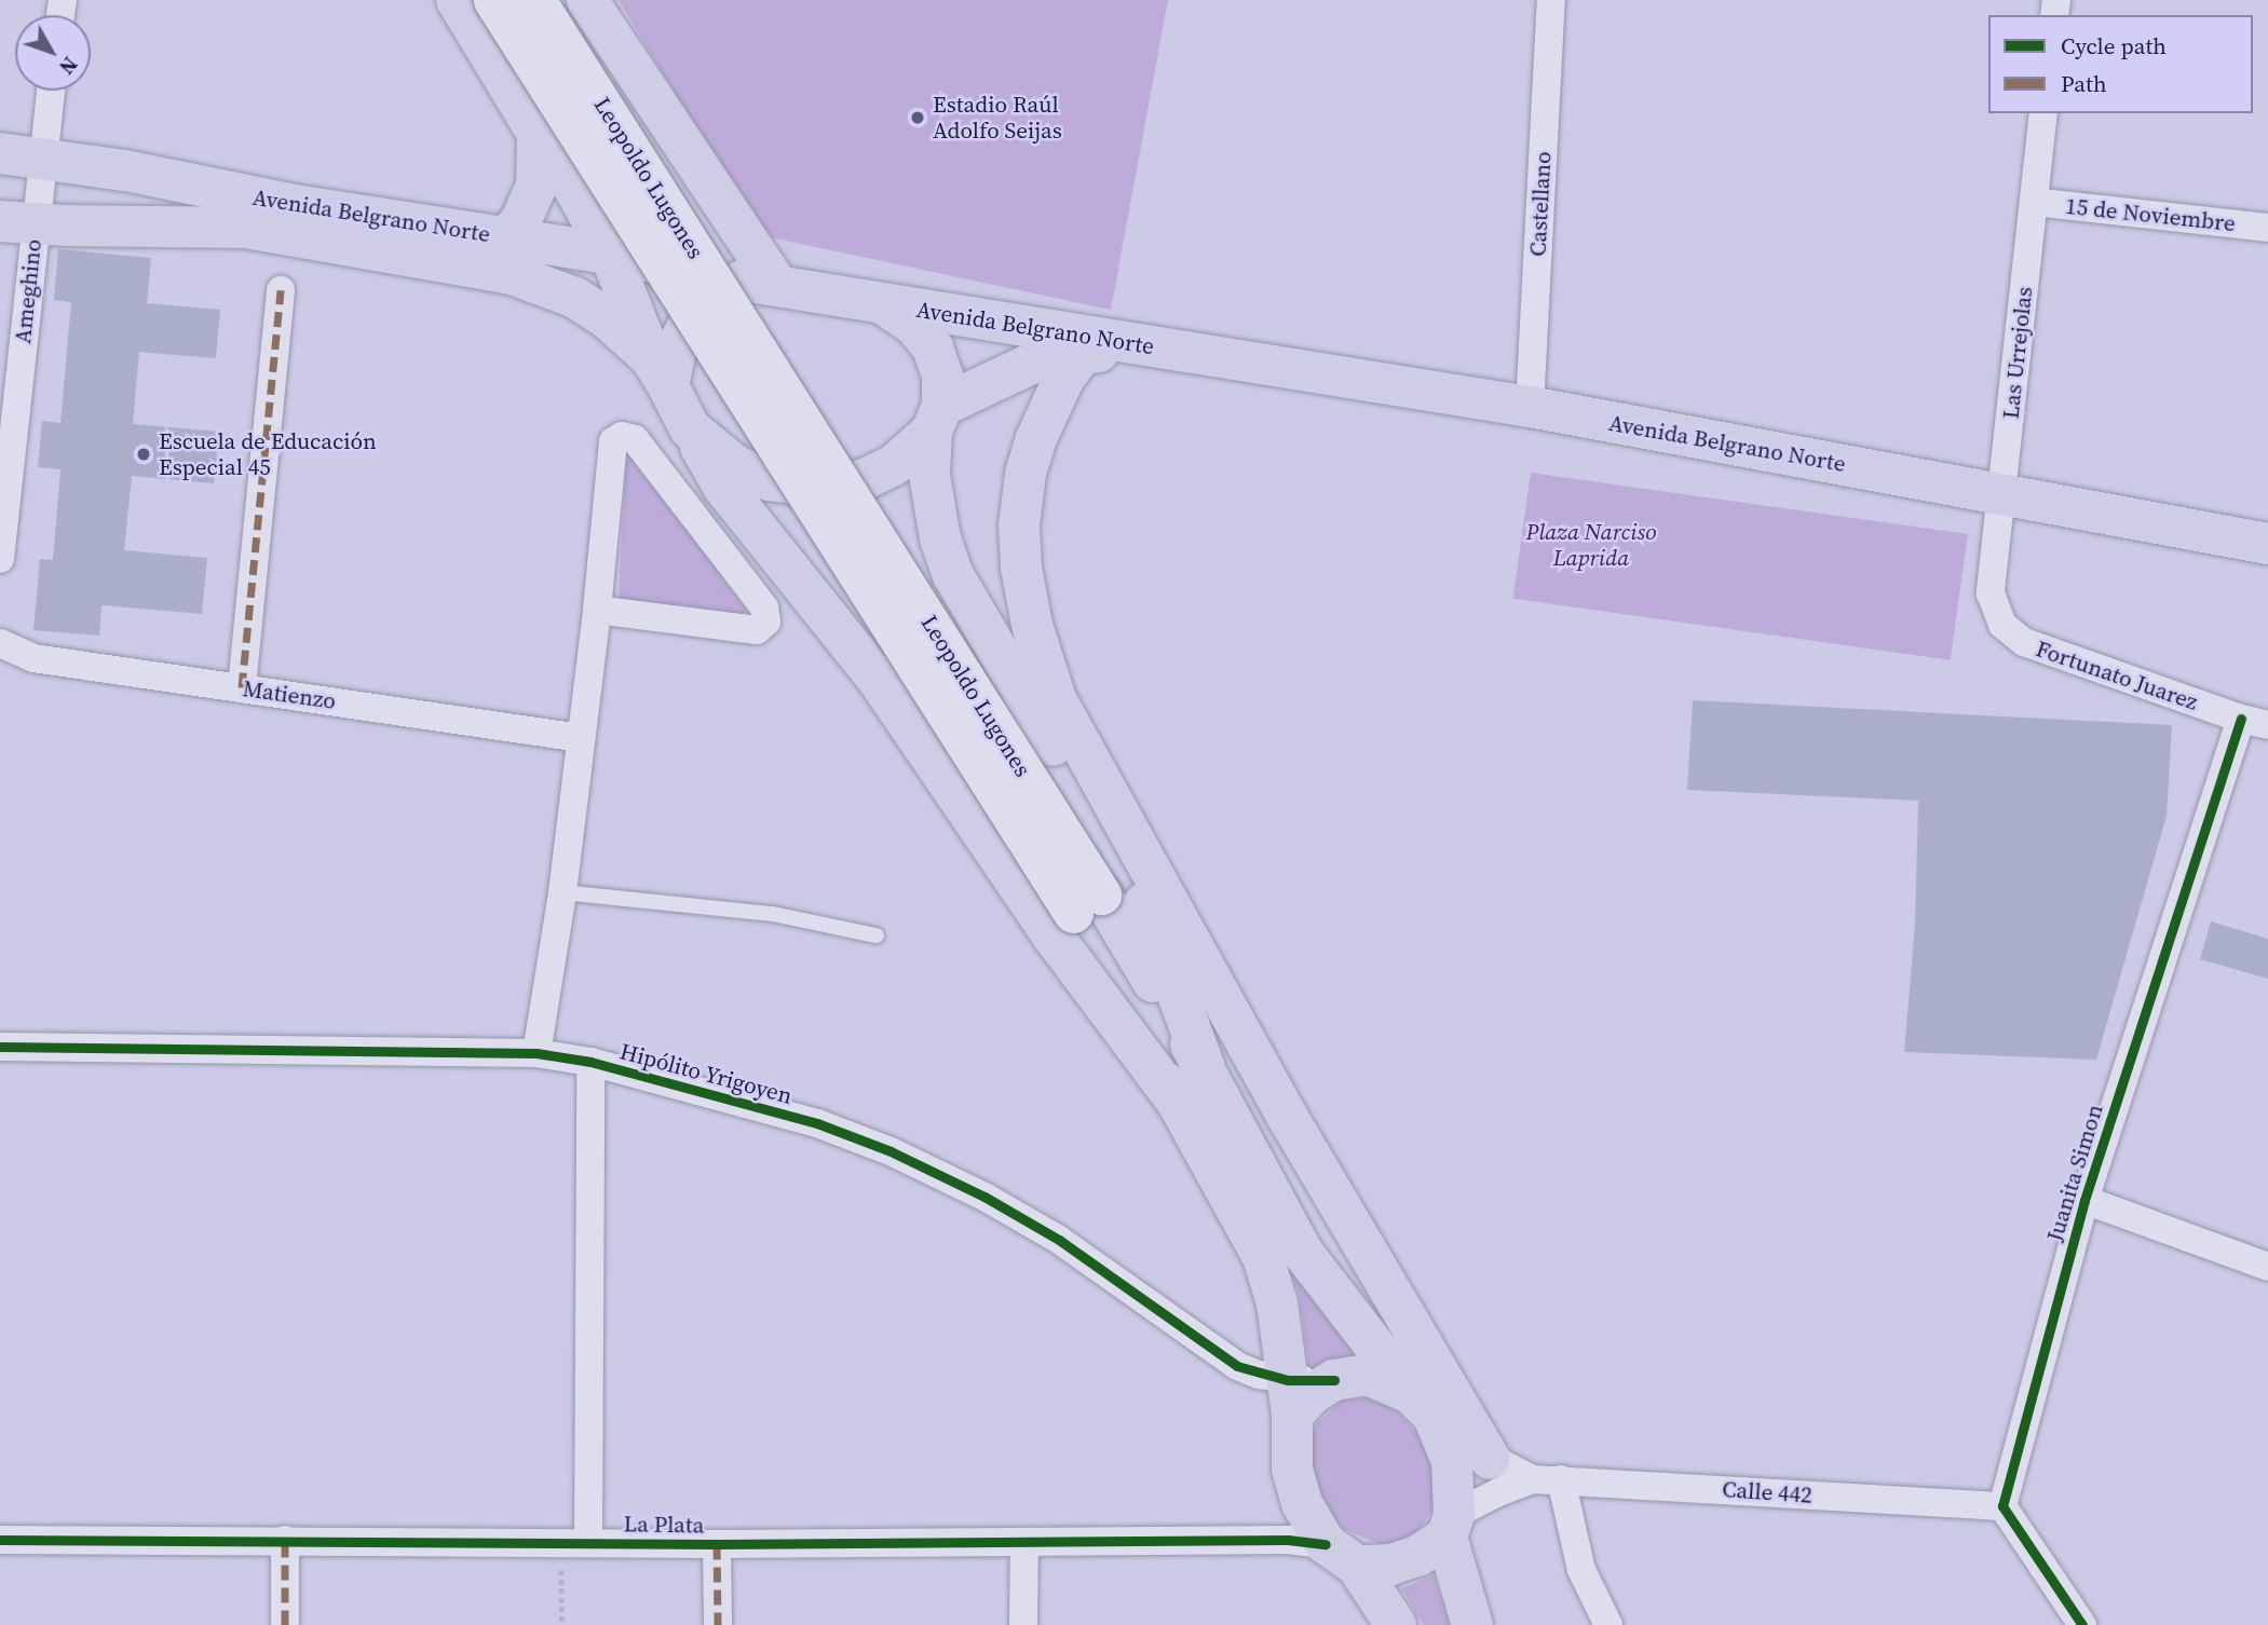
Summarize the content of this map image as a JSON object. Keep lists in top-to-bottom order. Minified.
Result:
{"streets":{"main road":["Leopoldo Lugones","Avenida Belgrano Norte"],"street":["Castellano","15 de Noviembre","Ameghino","Las Urrejolas","Fortunato Juarez","Matienzo","Hipólito Yrigoyen","Juanita Simon","Calle 442","La Plata"]},"crossings":[["Leopoldo Lugones","Hipólito Yrigoyen"],["Leopoldo Lugones","Calle 442"],["Leopoldo Lugones","La Plata"],["Castellano","Avenida Belgrano Norte"],["15 de Noviembre","Las Urrejolas"],["Avenida Belgrano Norte","Ameghino"],["Avenida Belgrano Norte","Las Urrejolas"],["Las Urrejolas","Fortunato Juarez"],["Fortunato Juarez","Juanita Simon"],["Hipólito Yrigoyen","Calle 442"],["Hipólito Yrigoyen","La Plata"],["Juanita Simon","Calle 442"],["Calle 442","La Plata"]],"parks":["Plaza Narciso Laprida"],"places":["Estadio Raúl Adolfo Seijas","Escuela de Educación Especial 45"],"legend":["Cycle path","Path"],"north":"bottom right"}
